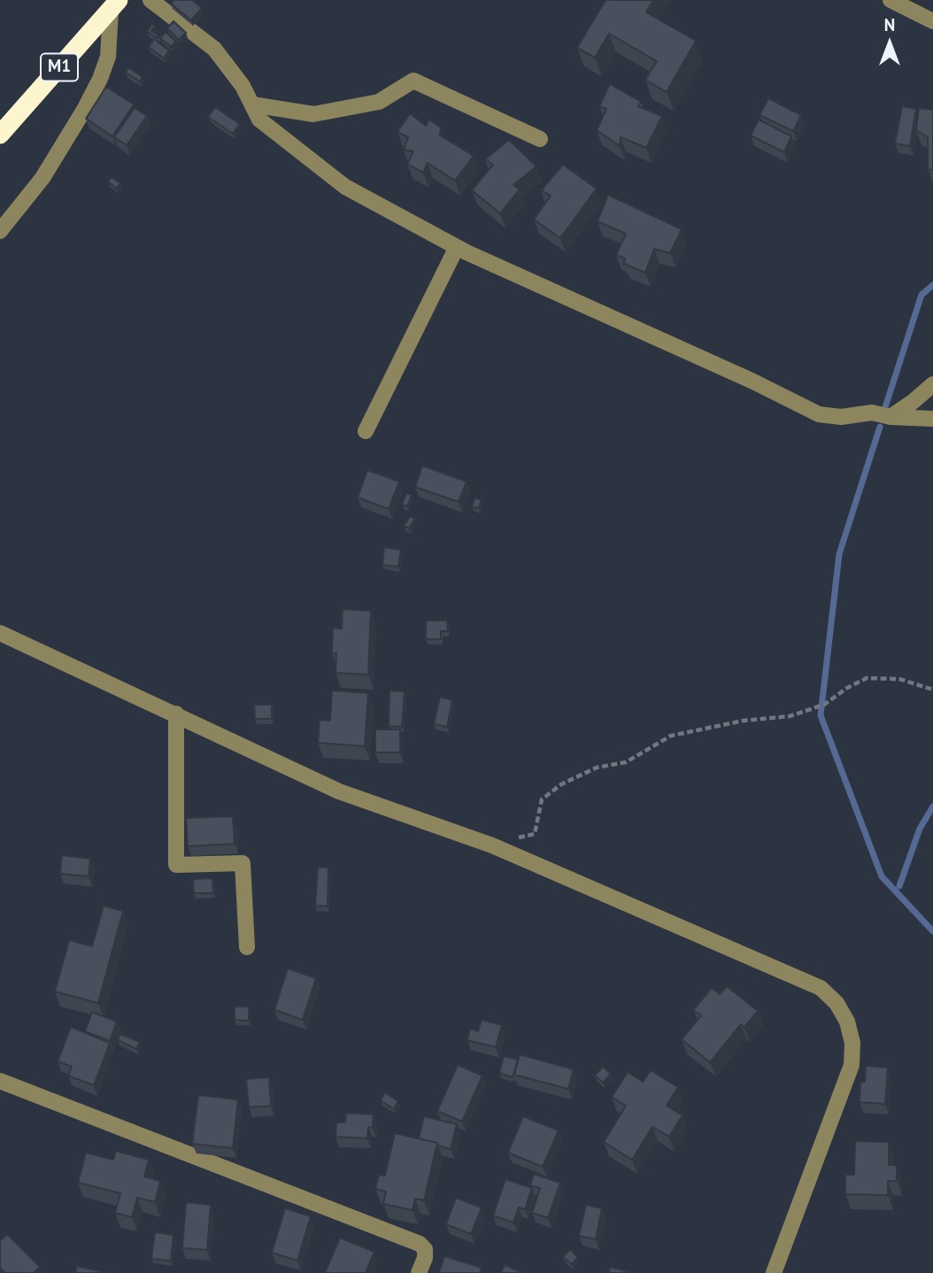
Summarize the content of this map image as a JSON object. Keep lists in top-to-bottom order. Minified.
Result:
{"streets":{"highway":["M1"]},"north":"top"}
